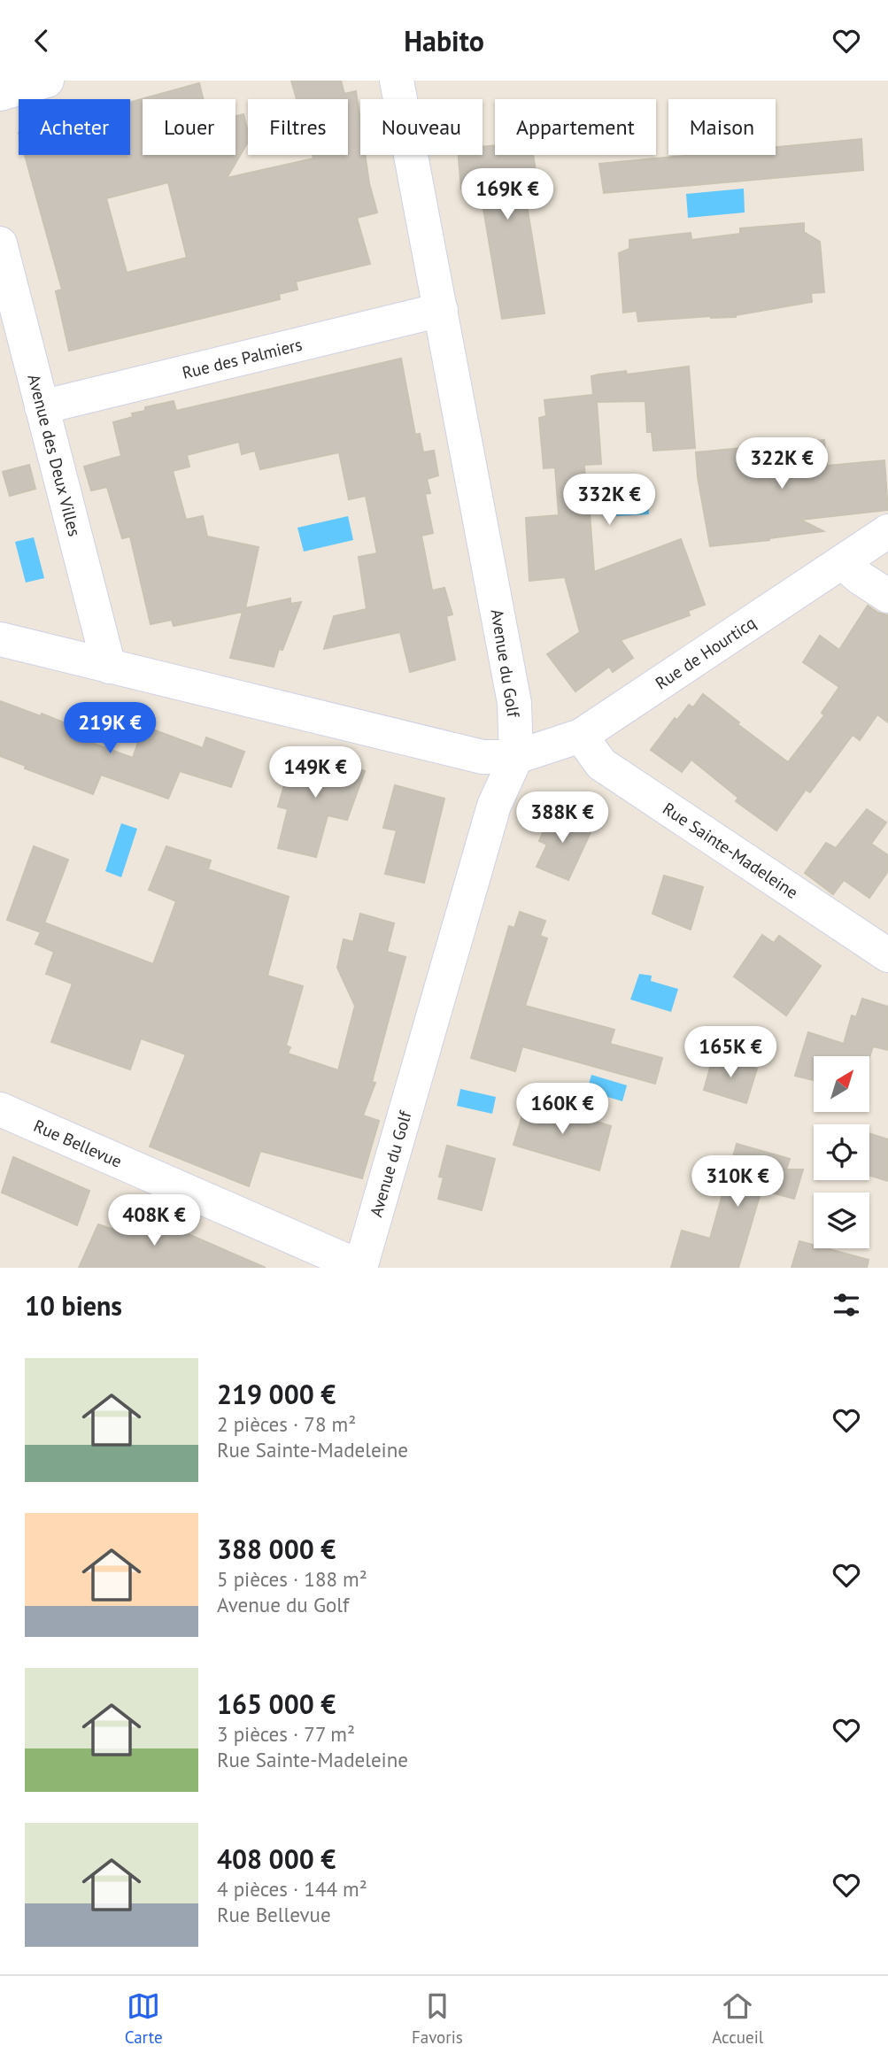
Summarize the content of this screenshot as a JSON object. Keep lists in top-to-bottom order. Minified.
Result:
{"streets":{"street":["Rue des Palmiers","Avenue des Deux Villes","Rue de Hourticq","Avenue du Golf","Rue Sainte-Madeleine","Rue Bellevue"]},"crossings":[["Rue des Palmiers","Avenue des Deux Villes"],["Rue des Palmiers","Avenue du Golf"],["Rue de Hourticq","Avenue du Golf"],["Rue de Hourticq","Rue Sainte-Madeleine"],["Avenue du Golf","Rue Bellevue"]],"north":"top right","page":{"header":"Habito","chip":["Acheter","Louer","Filtres","Nouveau","Appartement","Maison"],"price":["169K €","322K €","332K €","219K €","149K €","388K €","165K €","160K €","310K €","408K €"],"heading":"10 biens","list":[{"name":"219 000 €","note":"2 pièces · 78 m² · Rue Sainte-Madeleine"},{"name":"388 000 €","note":"5 pièces · 188 m² · Avenue du Golf"},{"name":"165 000 €","note":"3 pièces · 77 m² · Rue Sainte-Madeleine"},{"name":"408 000 €","note":"4 pièces · 144 m² · Rue Bellevue"}],"tabs":["Carte","Favoris","Accueil"]}}
